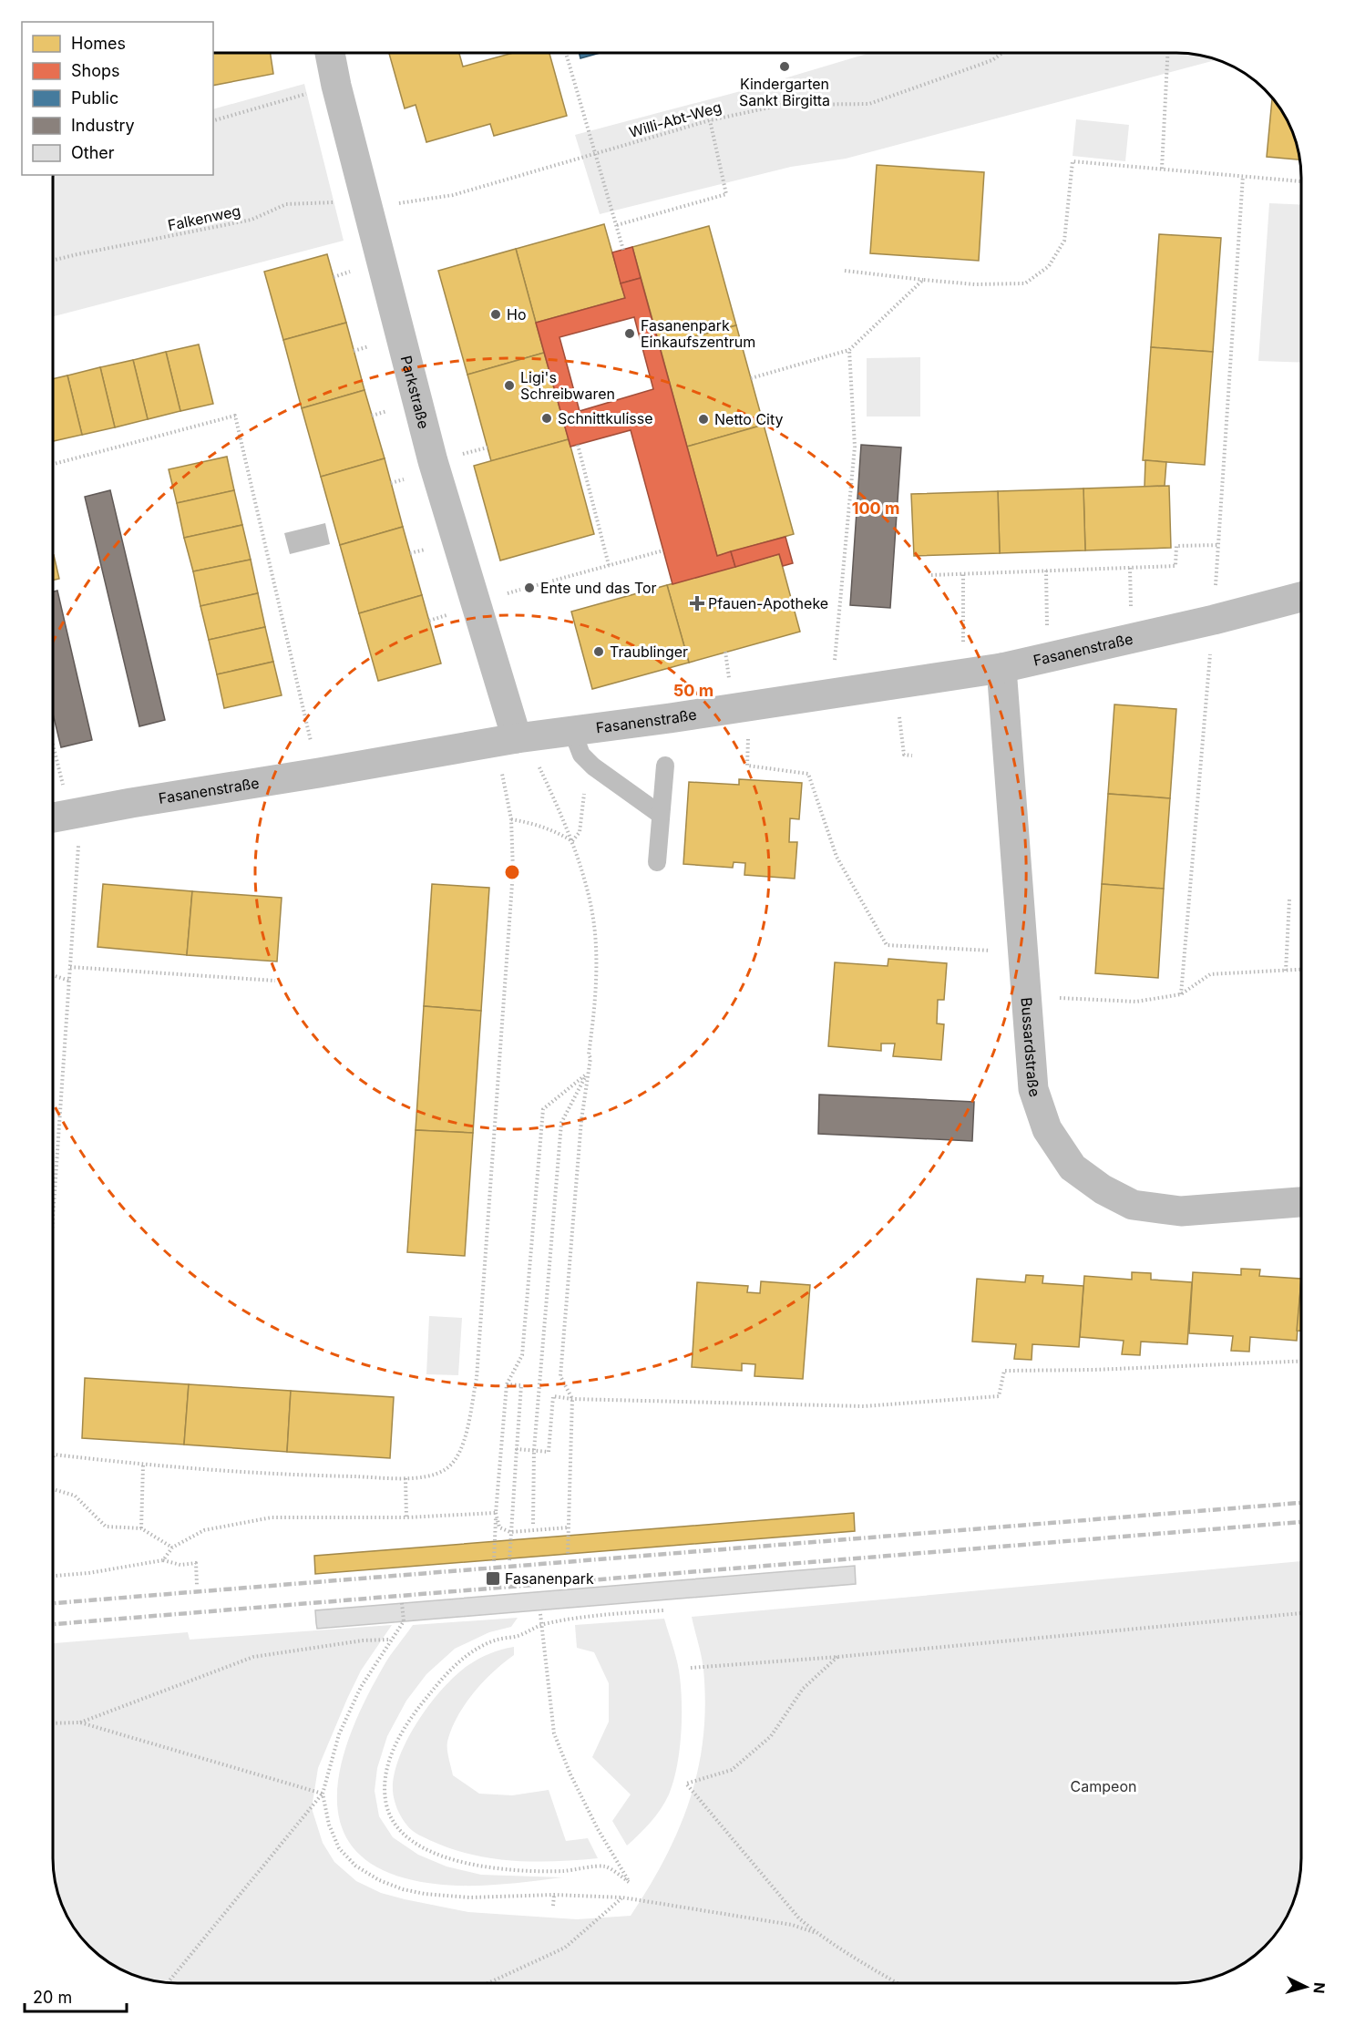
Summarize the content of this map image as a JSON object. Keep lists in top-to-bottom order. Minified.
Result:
{"streets":{"street":["Parkstraße","Fasanenstraße","Bussardstraße"],"path":["Willi-Abt-Weg","Falkenweg"]},"crossings":[["Willi-Abt-Weg","Falkenweg"],["Willi-Abt-Weg","Parkstraße"],["Falkenweg","Parkstraße"],["Parkstraße","Fasanenstraße"],["Fasanenstraße","Bussardstraße"]],"parks":["Campeon"],"places":{"other":["Kindergarten Sankt Birgitta","Ho","Fasanenpark Einkaufszentrum","Ligi's Schreibwaren","Schnittkulisse","Netto City","Ente und das Tor","Traublinger"],"health":["Pfauen-Apotheke"],"transit":["Fasanenpark"]},"legend":["Homes","Shops","Public","Industry","Other"],"scale_bar":"20 m","north":"right","rings":["100 m","50 m"]}
